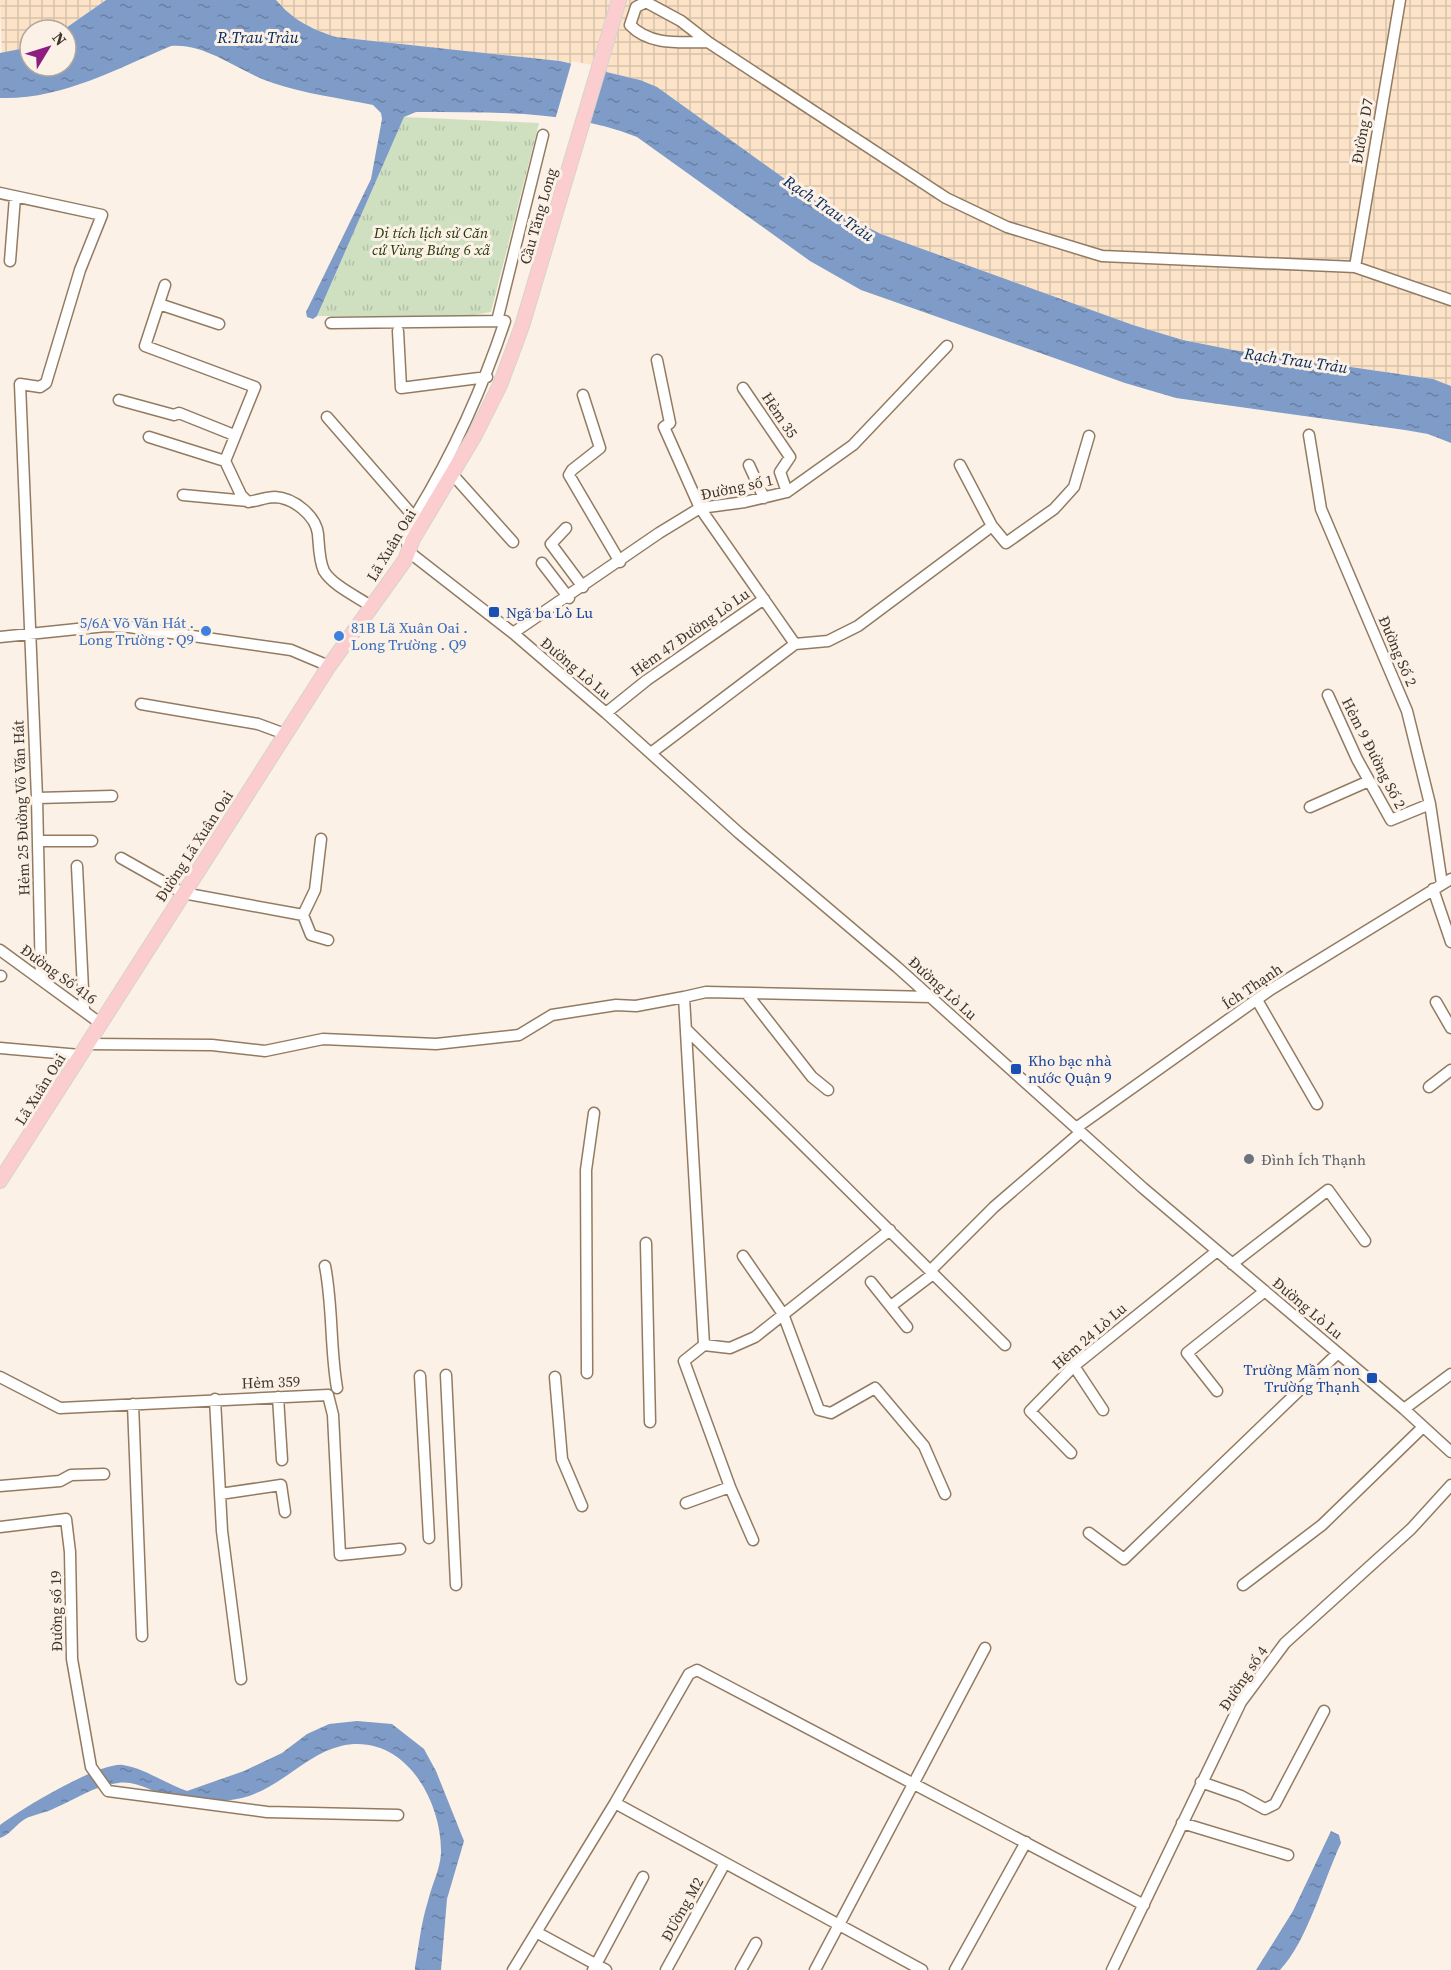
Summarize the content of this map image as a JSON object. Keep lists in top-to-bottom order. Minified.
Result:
{"streets":{"main road":["Cầu Tăng Long","Lã Xuân Oai","Đường Lã Xuân Oai"],"street":["Đường D7","Hẻm 35","Đường số 1","Hẻm 47 Đường Lò Lu","Đường Số 2","Đường Lò Lu","Hẻm 9 Đường Số 2","Hẻm 25 Đường Võ Văn Hát","Đường Số 416","Ích Thạnh","Hẻm 24 Lò Lu","Hẻm 359","Đường số 19","Đường số 4","ĐƯờng M2"]},"crossings":[["Cầu Tăng Long","Lã Xuân Oai"],["Hẻm 35","Đường số 1"],["Đường số 1","Đường Lò Lu"],["Lã Xuân Oai","Đường Lò Lu"],["Lã Xuân Oai","Đường Lã Xuân Oai"],["Hẻm 47 Đường Lò Lu","Đường Lò Lu"],["Đường Số 2","Hẻm 9 Đường Số 2"],["Đường Số 2","Ích Thạnh"],["Đường Lò Lu","Ích Thạnh"],["Đường Lò Lu","Hẻm 24 Lò Lu"],["Hẻm 25 Đường Võ Văn Hát","Đường Số 416"],["Đường Lã Xuân Oai","Đường Số 416"]],"water":["R.Trau Trảu","Rạch Trau Trảu"],"parks":["Di tích lịch sử Căn cứ Vùng Bưng 6 xã"],"places":{"transit":["Ngã ba Lò Lu","Kho bạc nhà nước Quận 9","Trường Mầm non Trường Thạnh"],"other":["5/6A Võ Văn Hát . Long Trường . Q9","81B Lã Xuân Oai . Long Trường . Q9","Đình Ích Thạnh"]},"north":"top right"}
